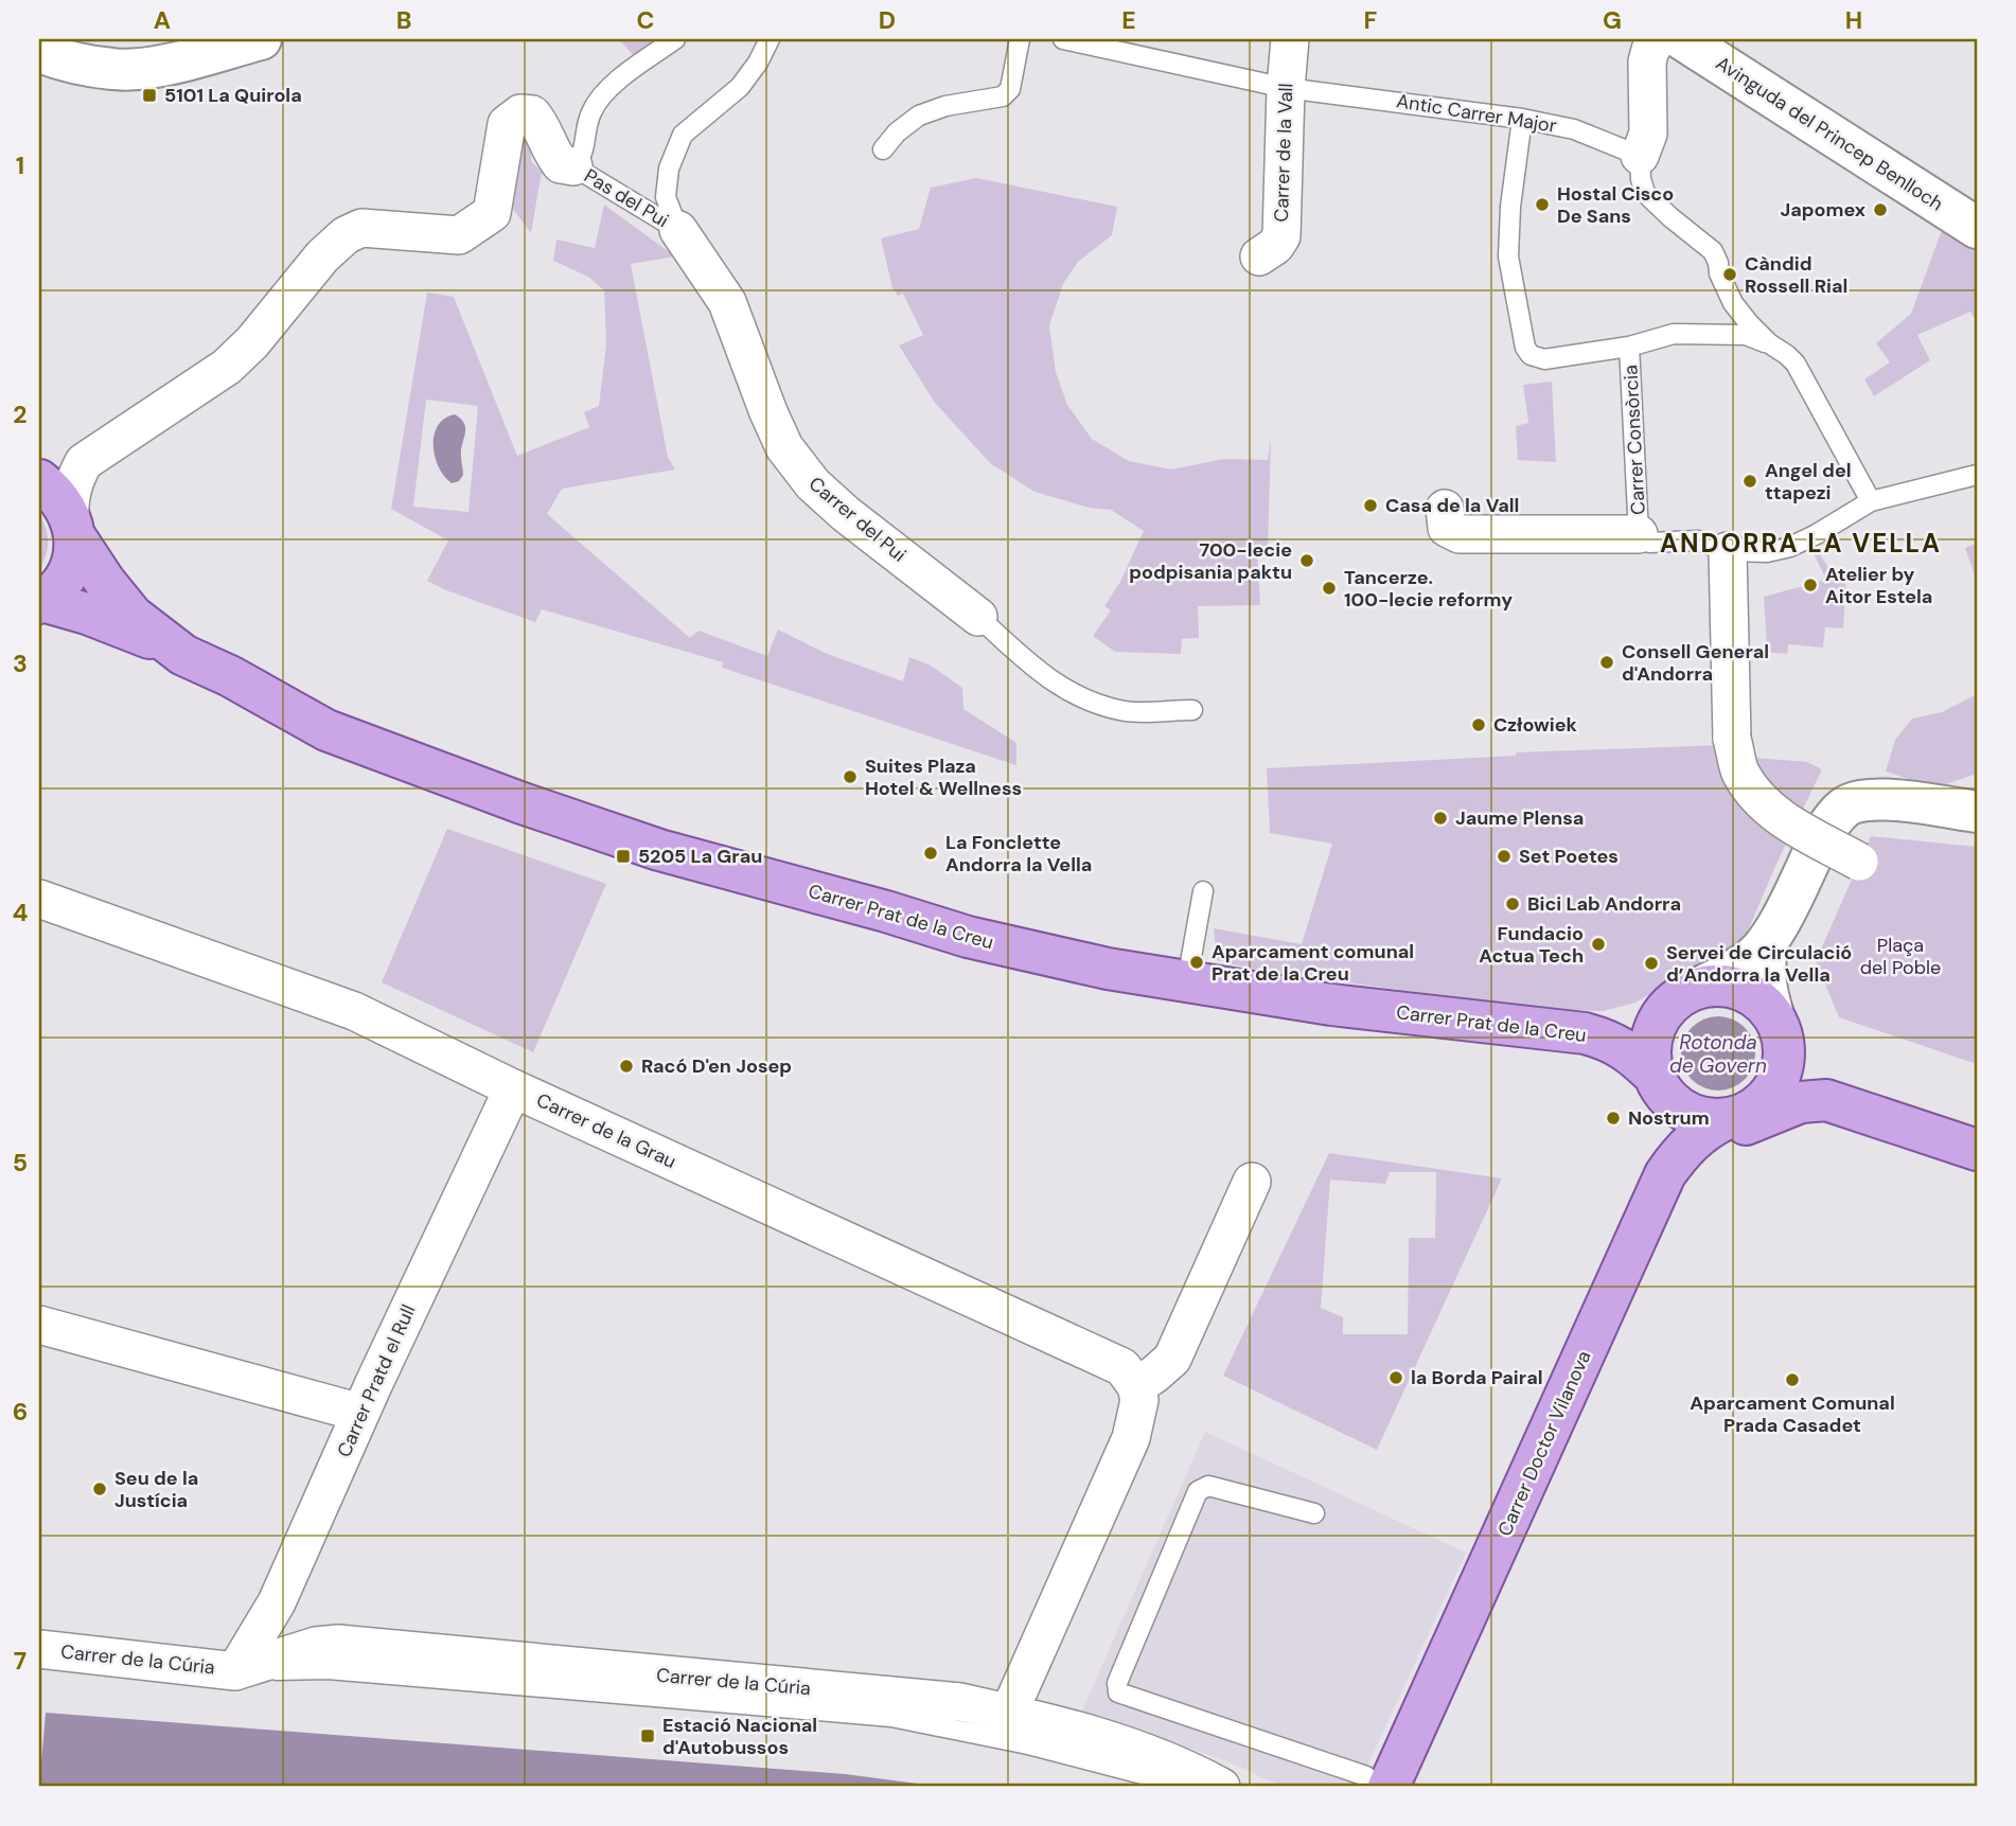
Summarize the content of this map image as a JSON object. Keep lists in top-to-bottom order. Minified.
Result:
{"streets":{"main road":["Carrer Prat de la Creu","Carrer Doctor Vilanova"],"street":["Avinguda del Princep Benlloch","Carrer de la Vall","Carrer del Pui","Carrer de la Grau","Carrer Pratd el Rull","Carrer de la Cúria"],"lane":["Antic Carrer Major","Pas del Pui","Carrer Consòrcia"]},"crossings":[["Antic Carrer Major","Carrer de la Vall"],["Pas del Pui","Carrer del Pui"],["Carrer Prat de la Creu","Carrer Doctor Vilanova"],["Carrer de la Grau","Carrer Pratd el Rull"],["Carrer Pratd el Rull","Carrer de la Cúria"]],"districts":["ANDORRA LA VELLA"],"water":["Rotonda de Govern"],"parks":["Plaça del Poble"],"places":{"transit":["5101 La Quirola","5205 La Grau","Estació Nacional d'Autobussos"],"other":["Hostal Cisco De Sans","Japomex","Càndid Rossell Rial","Angel del ttapezi","Casa de la Vall","700-lecie podpisania paktu","Atelier by Aitor Estela","Tancerze. 100-lecie reformy","Consell General d'Andorra","Człowiek","Suites Plaza Hotel & Wellness","Jaume Plensa","La Fonclette Andorra la Vella","Set Poetes","Bici Lab Andorra","Fundacio Actua Tech","Aparcament comunal Prat de la Creu","Servei de Circulació d’Andorra la Vella","Racó D'en Josep","Nostrum","la Borda Pairal","Aparcament Comunal Prada Casadet","Seu de la Justícia"]},"grid":{"columns":["A","B","C","D","E","F","G","H"],"rows":["1","2","3","4","5","6","7"]}}
